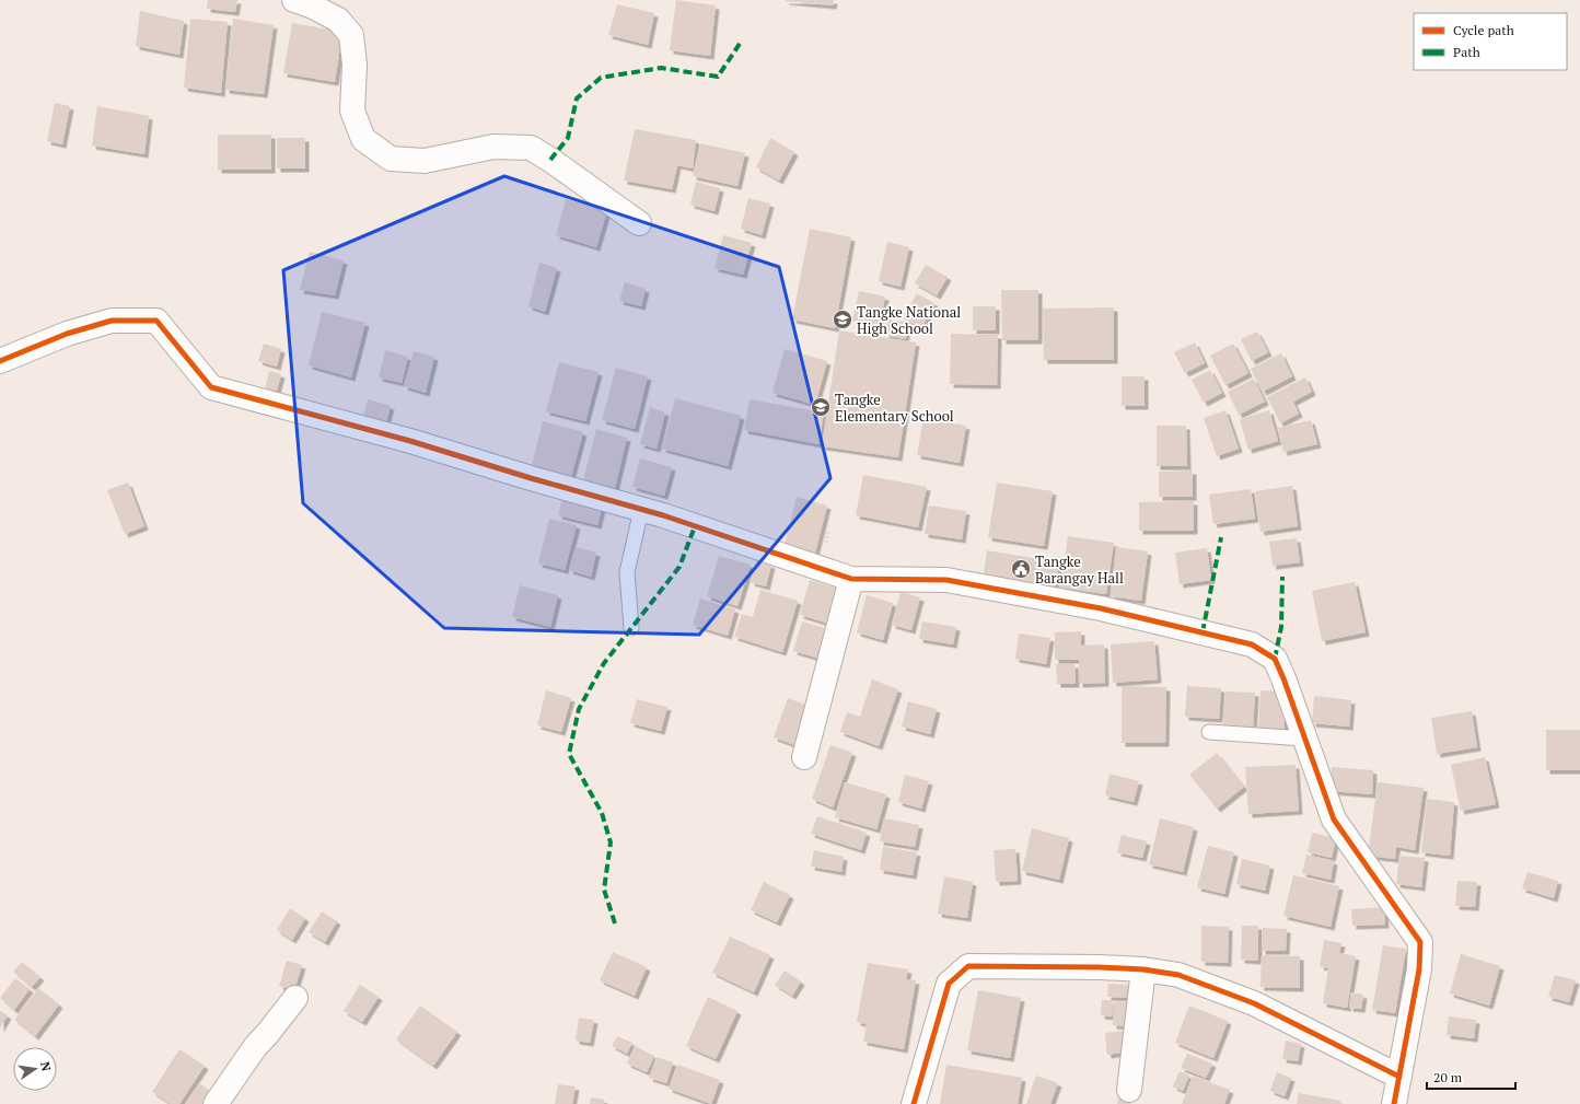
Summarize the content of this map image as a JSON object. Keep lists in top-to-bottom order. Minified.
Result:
{"places":{"school or university":["Tangke National High School","Tangke Elementary School"],"public building":["Tangke Barangay Hall"]},"legend":["Cycle path","Path"],"scale_bar":"20 m","north":"right"}
